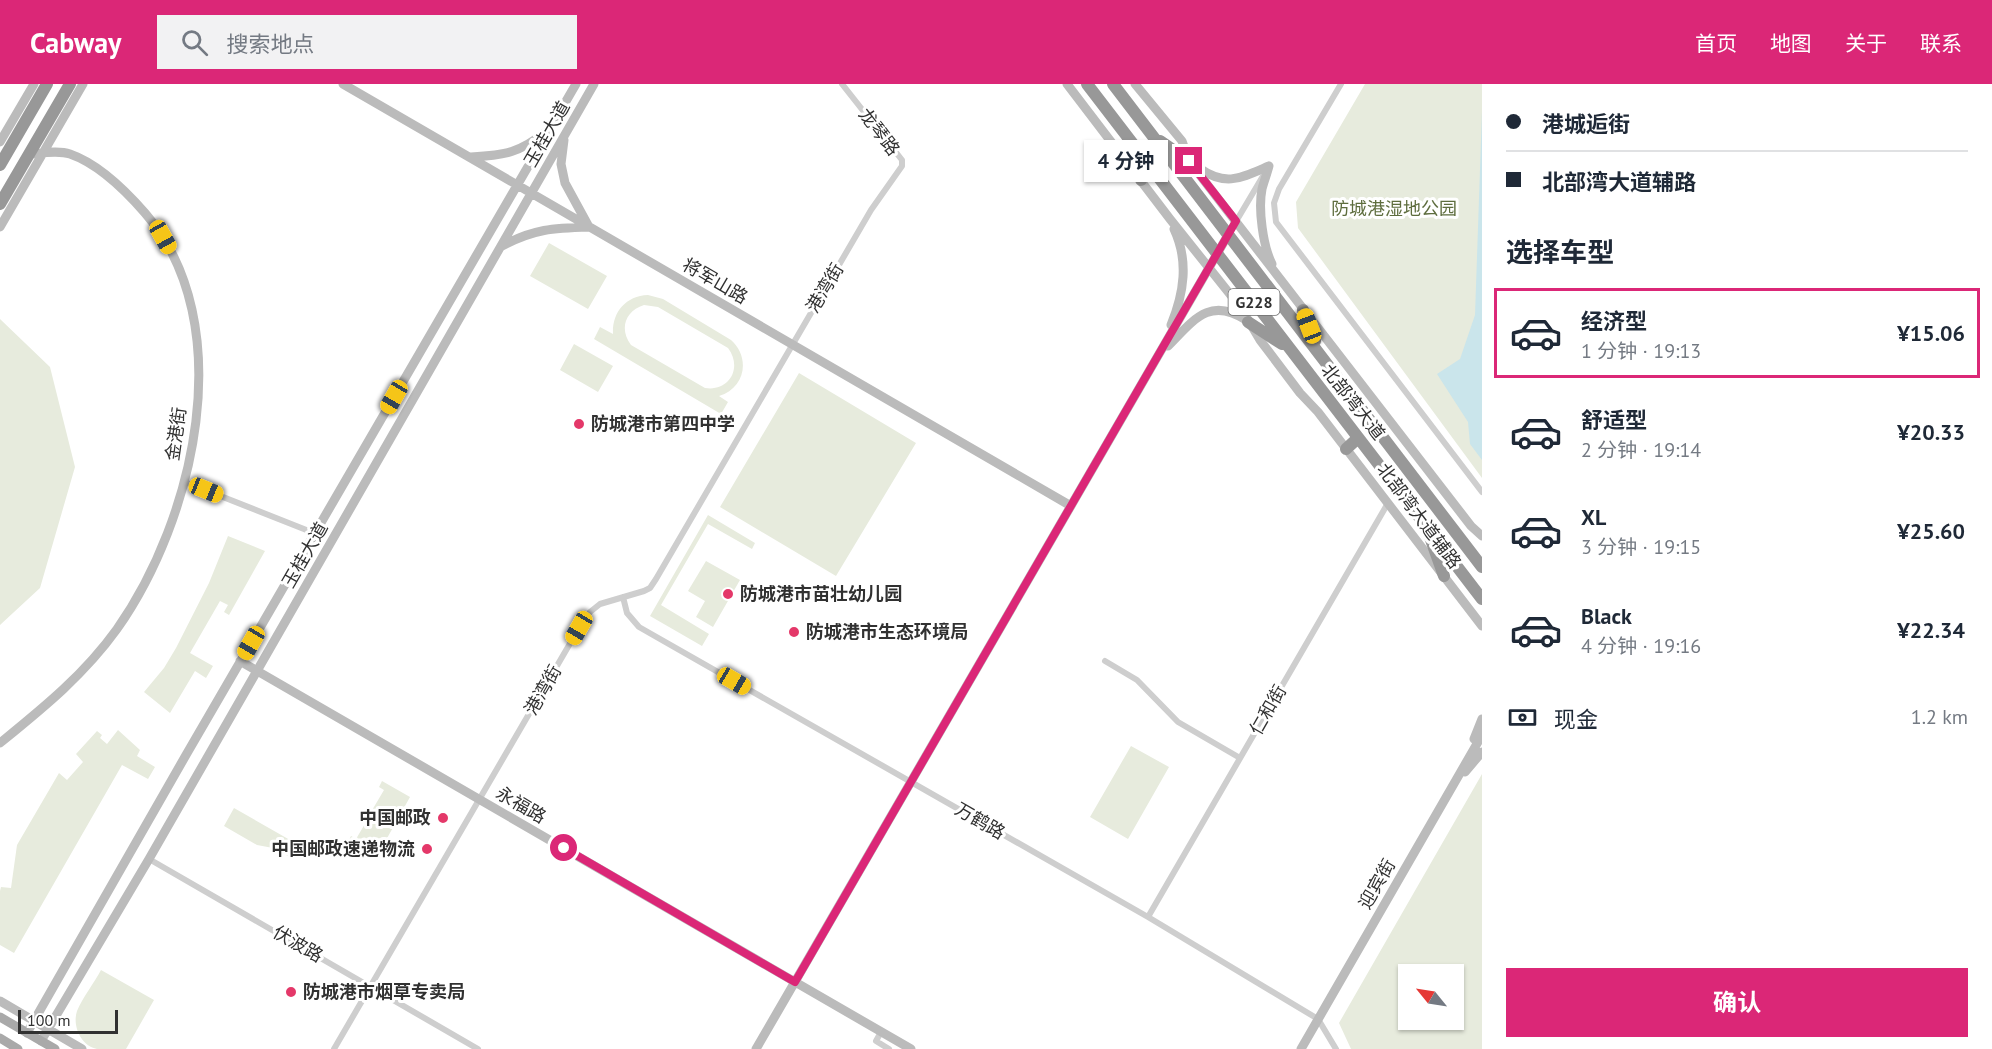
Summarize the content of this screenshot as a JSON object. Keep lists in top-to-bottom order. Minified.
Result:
{"streets":{"highway":["G228","北部湾大道"],"main road":["玉桂大道","将军山路","金港街","北部湾大道辅路","永福路","迎宾街"],"street":["龙琴路","港湾街","仁和街","万鹤路","伏波路"]},"crossings":[["龙琴路","港湾街"],["玉桂大道","将军山路"],["玉桂大道","永福路"],["玉桂大道","伏波路"],["将军山路","港湾街"],["港湾街","永福路"],["港湾街","万鹤路"],["港湾街","伏波路"],["北部湾大道辅路","仁和街"],["仁和街","万鹤路"],["万鹤路","迎宾街"]],"parks":["防城港湿地公园"],"places":["防城港市第四中学","防城港市苗壮幼儿园","防城港市生态环境局","中国邮政","中国邮政速递物流","防城港市烟草专卖局"],"scale_bar":"100 m","north":"top left","page":{"header":"Cabway","search":"搜索地点","nav":["首页","地图","关于","联系"],"banner":["港城逅街","北部湾大道辅路"],"bubble":"4 分钟","heading":"选择车型","list":[{"name":"经济型","note":"1 分钟 · 19:13","value":"¥15.06"},{"name":"舒适型","note":"2 分钟 · 19:14","value":"¥20.33"},{"name":"XL","note":"3 分钟 · 19:15","value":"¥25.60"},{"name":"Black","note":"4 分钟 · 19:16","value":"¥22.34"}],"pay":["现金","1.2 km"],"buttons":"确认","scale":"100 m"}}
